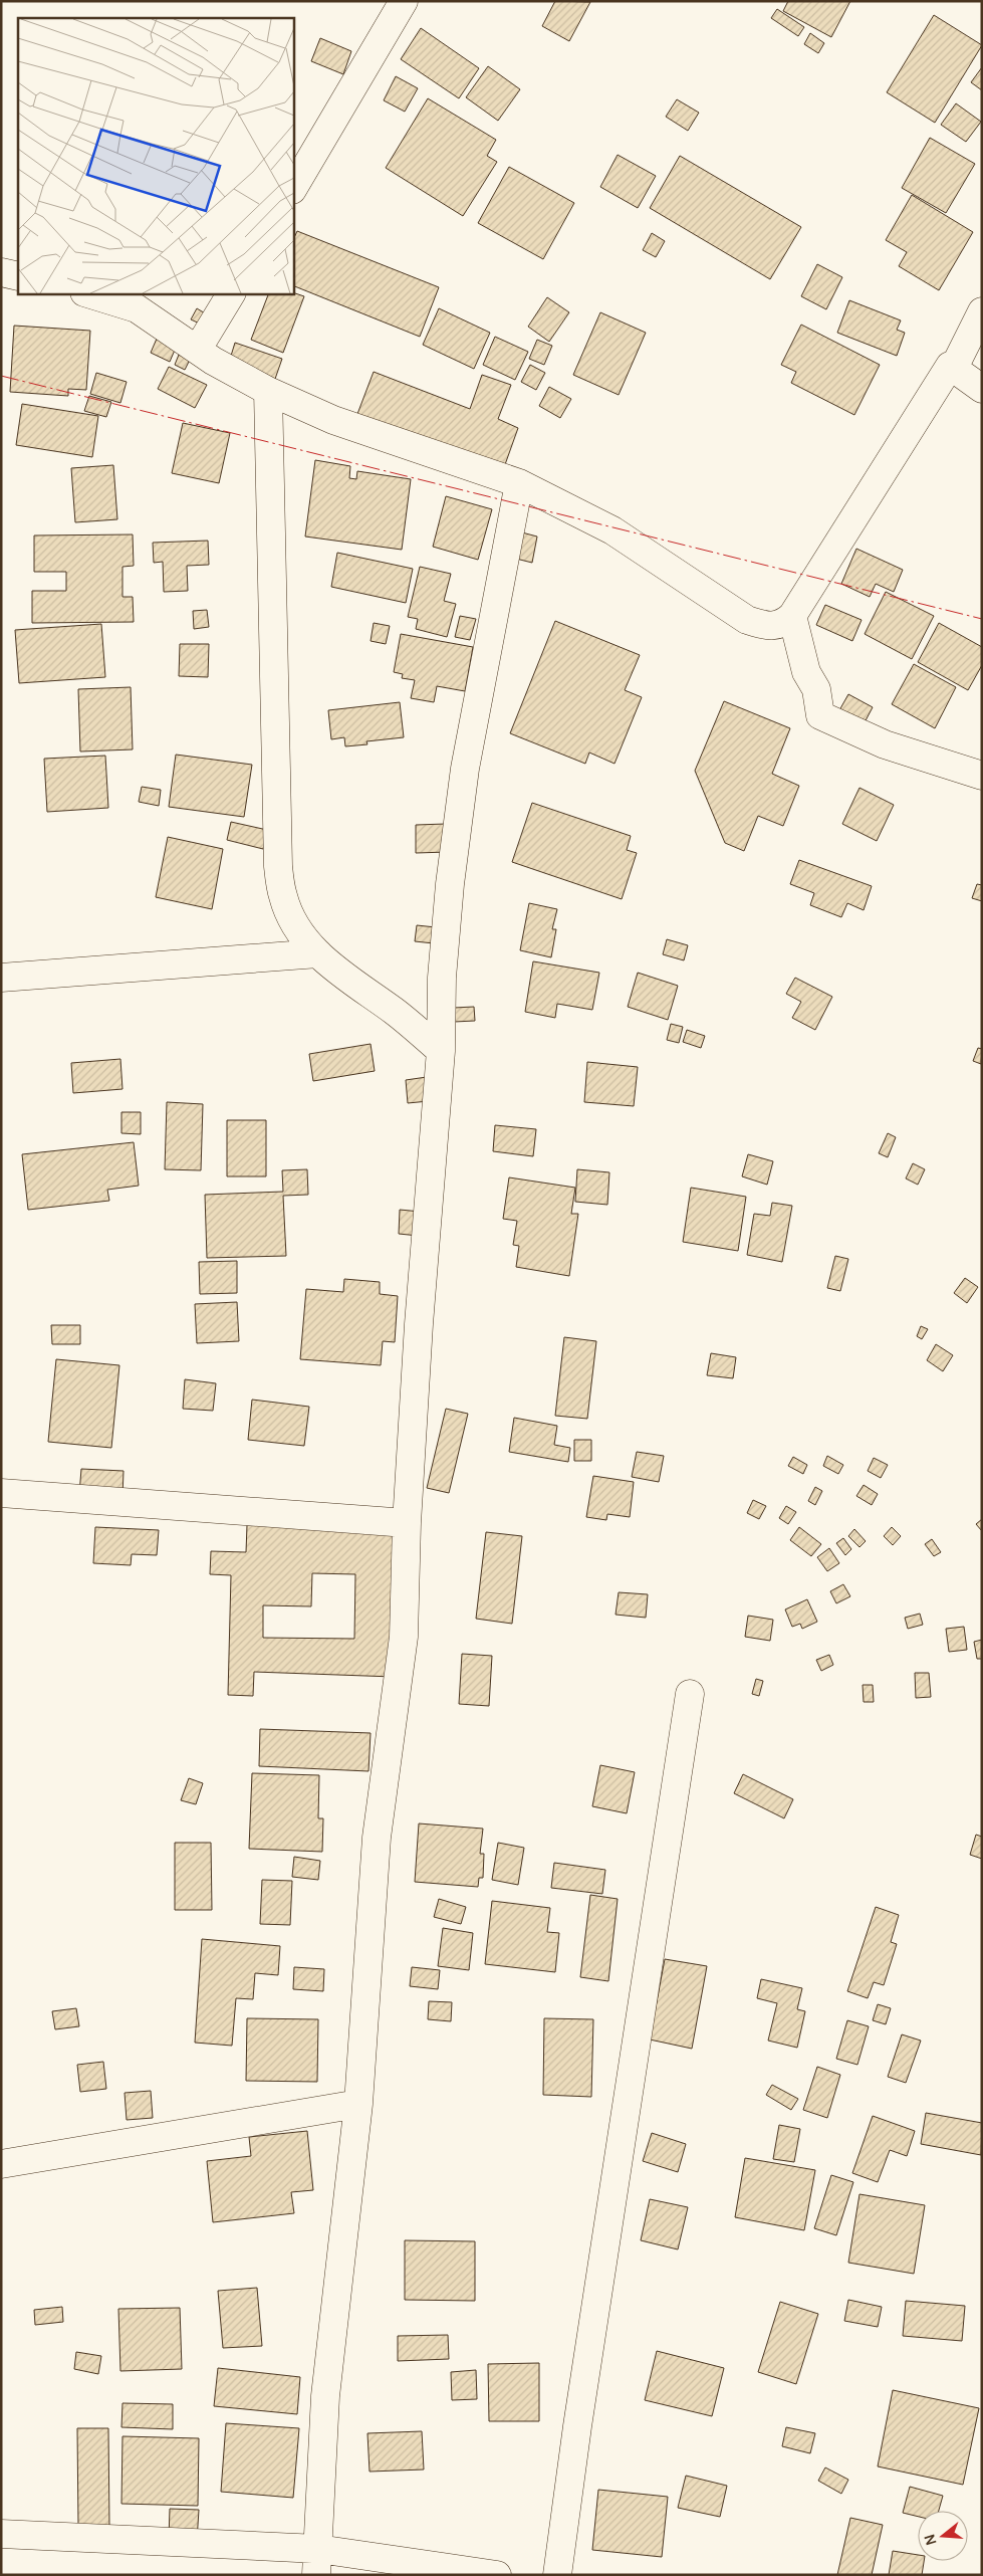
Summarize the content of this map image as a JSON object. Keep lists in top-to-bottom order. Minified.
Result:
{"north":"left"}
